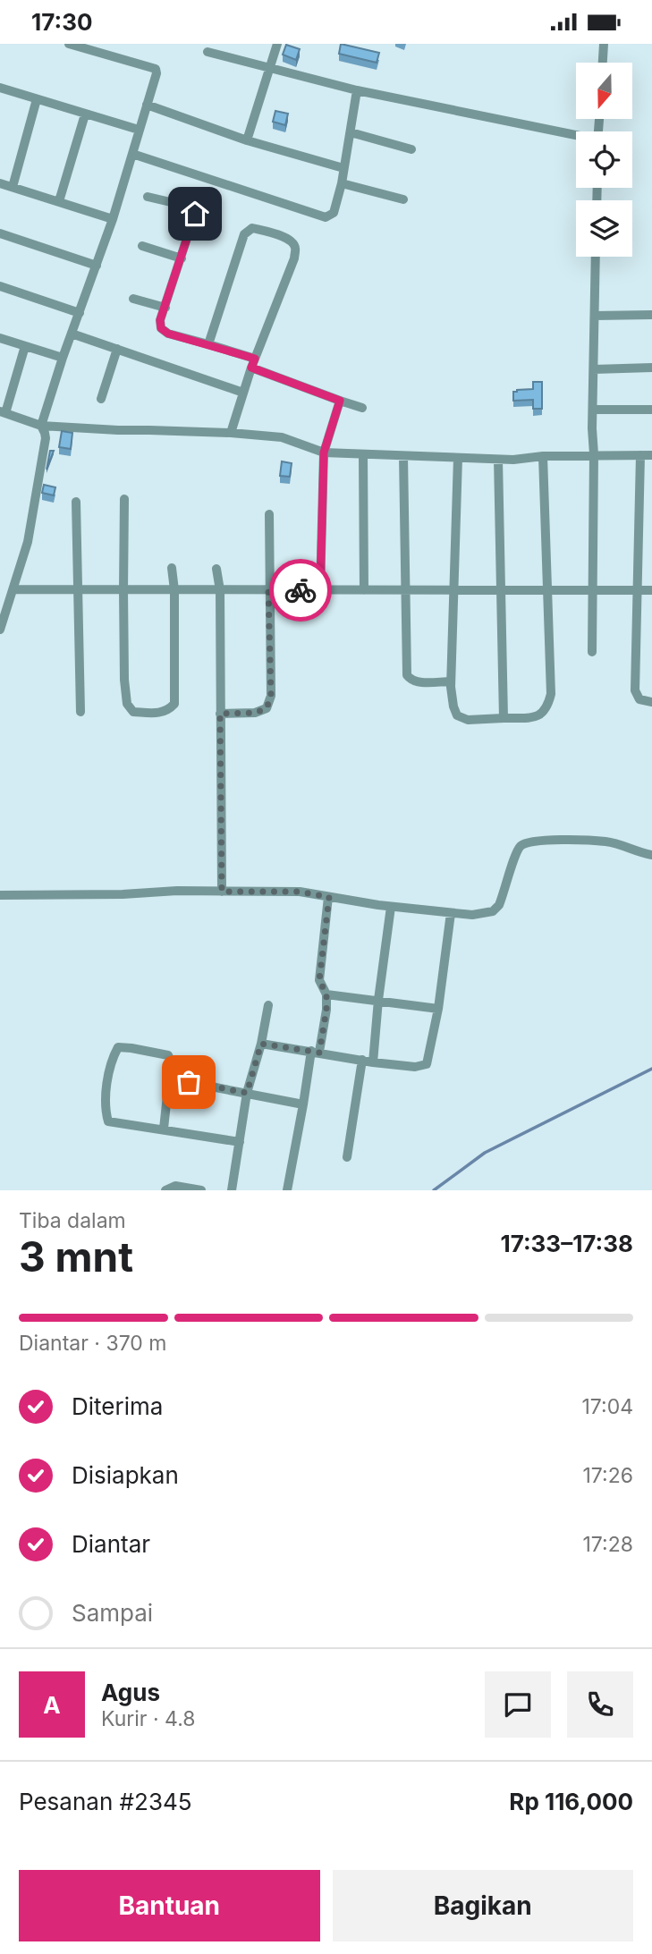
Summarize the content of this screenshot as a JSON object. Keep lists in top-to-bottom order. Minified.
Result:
{"north":"bottom","page":{"status":"17:30","heading":["3 mnt","Tiba dalam","17:33–17:38"],"panel":["Agus","Kurir · 4.8","Pesanan #2345","Rp 116,000"],"bar":"Diantar · 370 m","list":[["Diterima","17:04"],["Disiapkan","17:26"],["Diantar","17:28"],"Sampai"],"round":"A","buttons":["Bantuan","Bagikan"]}}
